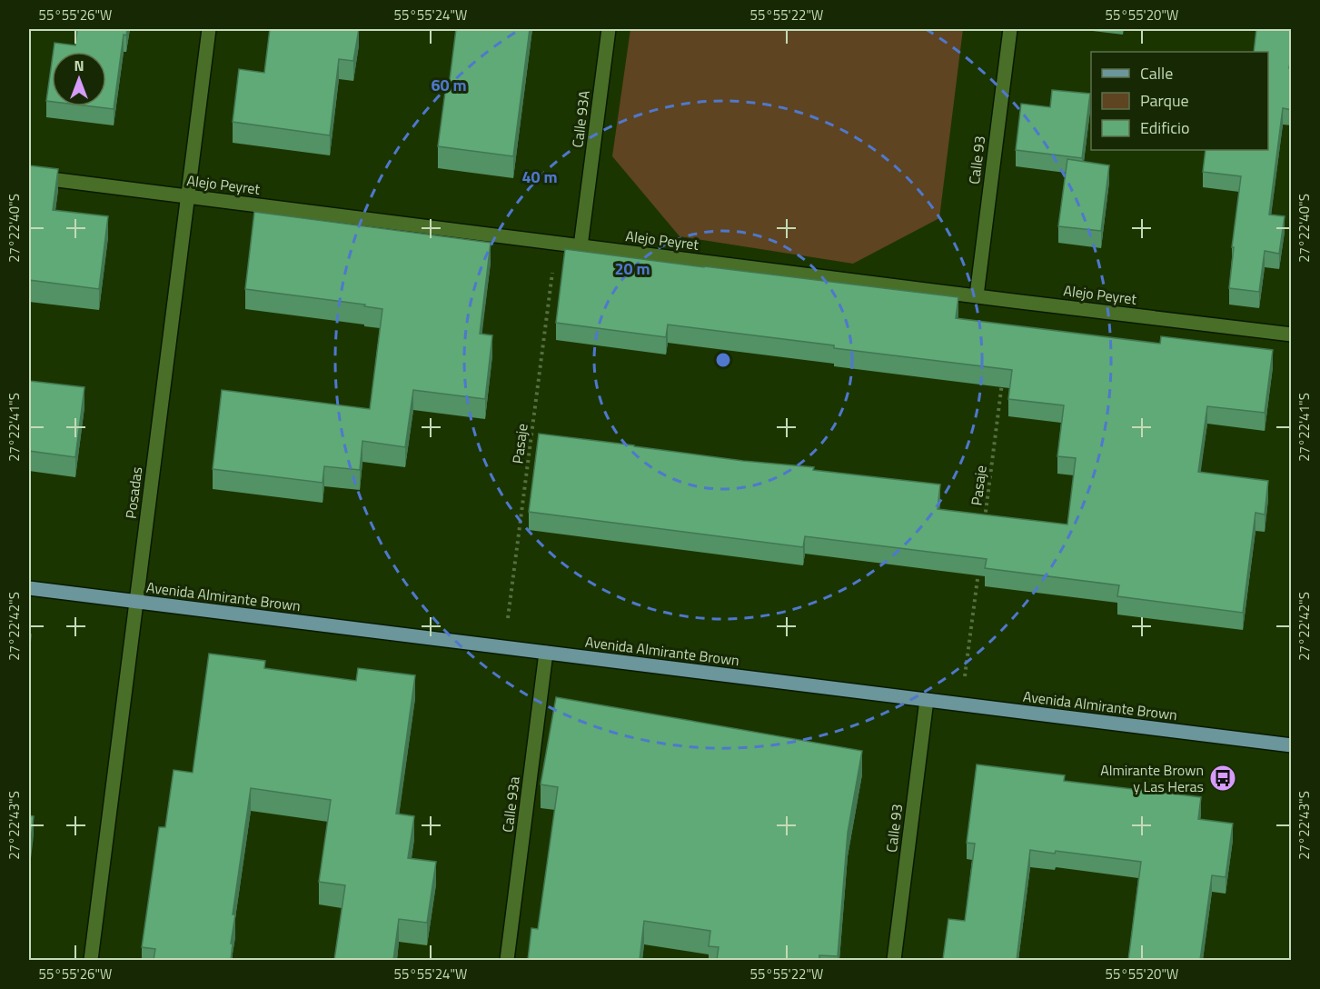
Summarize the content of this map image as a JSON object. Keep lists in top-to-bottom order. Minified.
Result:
{"streets":{"main road":["Avenida Almirante Brown"],"street":["Calle 93A","Calle 93","Alejo Peyret","Posadas","Calle 93a"],"path":["Pasaje"]},"crossings":[["Calle 93A","Alejo Peyret"],["Calle 93","Alejo Peyret"],["Calle 93","Avenida Almirante Brown"],["Alejo Peyret","Pasaje"],["Alejo Peyret","Posadas"],["Pasaje","Avenida Almirante Brown"],["Posadas","Avenida Almirante Brown"],["Avenida Almirante Brown","Calle 93a"]],"places":{"bus stop":["Almirante Brown y Las Heras"]},"legend":["Calle","Parque","Edificio"],"north":"top","coordinates":["55°55'26\"W","55°55'24\"W","55°55'22\"W","55°55'20\"W","27°22'40\"S","27°22'41\"S","27°22'42\"S","27°22'43\"S"],"rings":["60 m","40 m","20 m"]}
